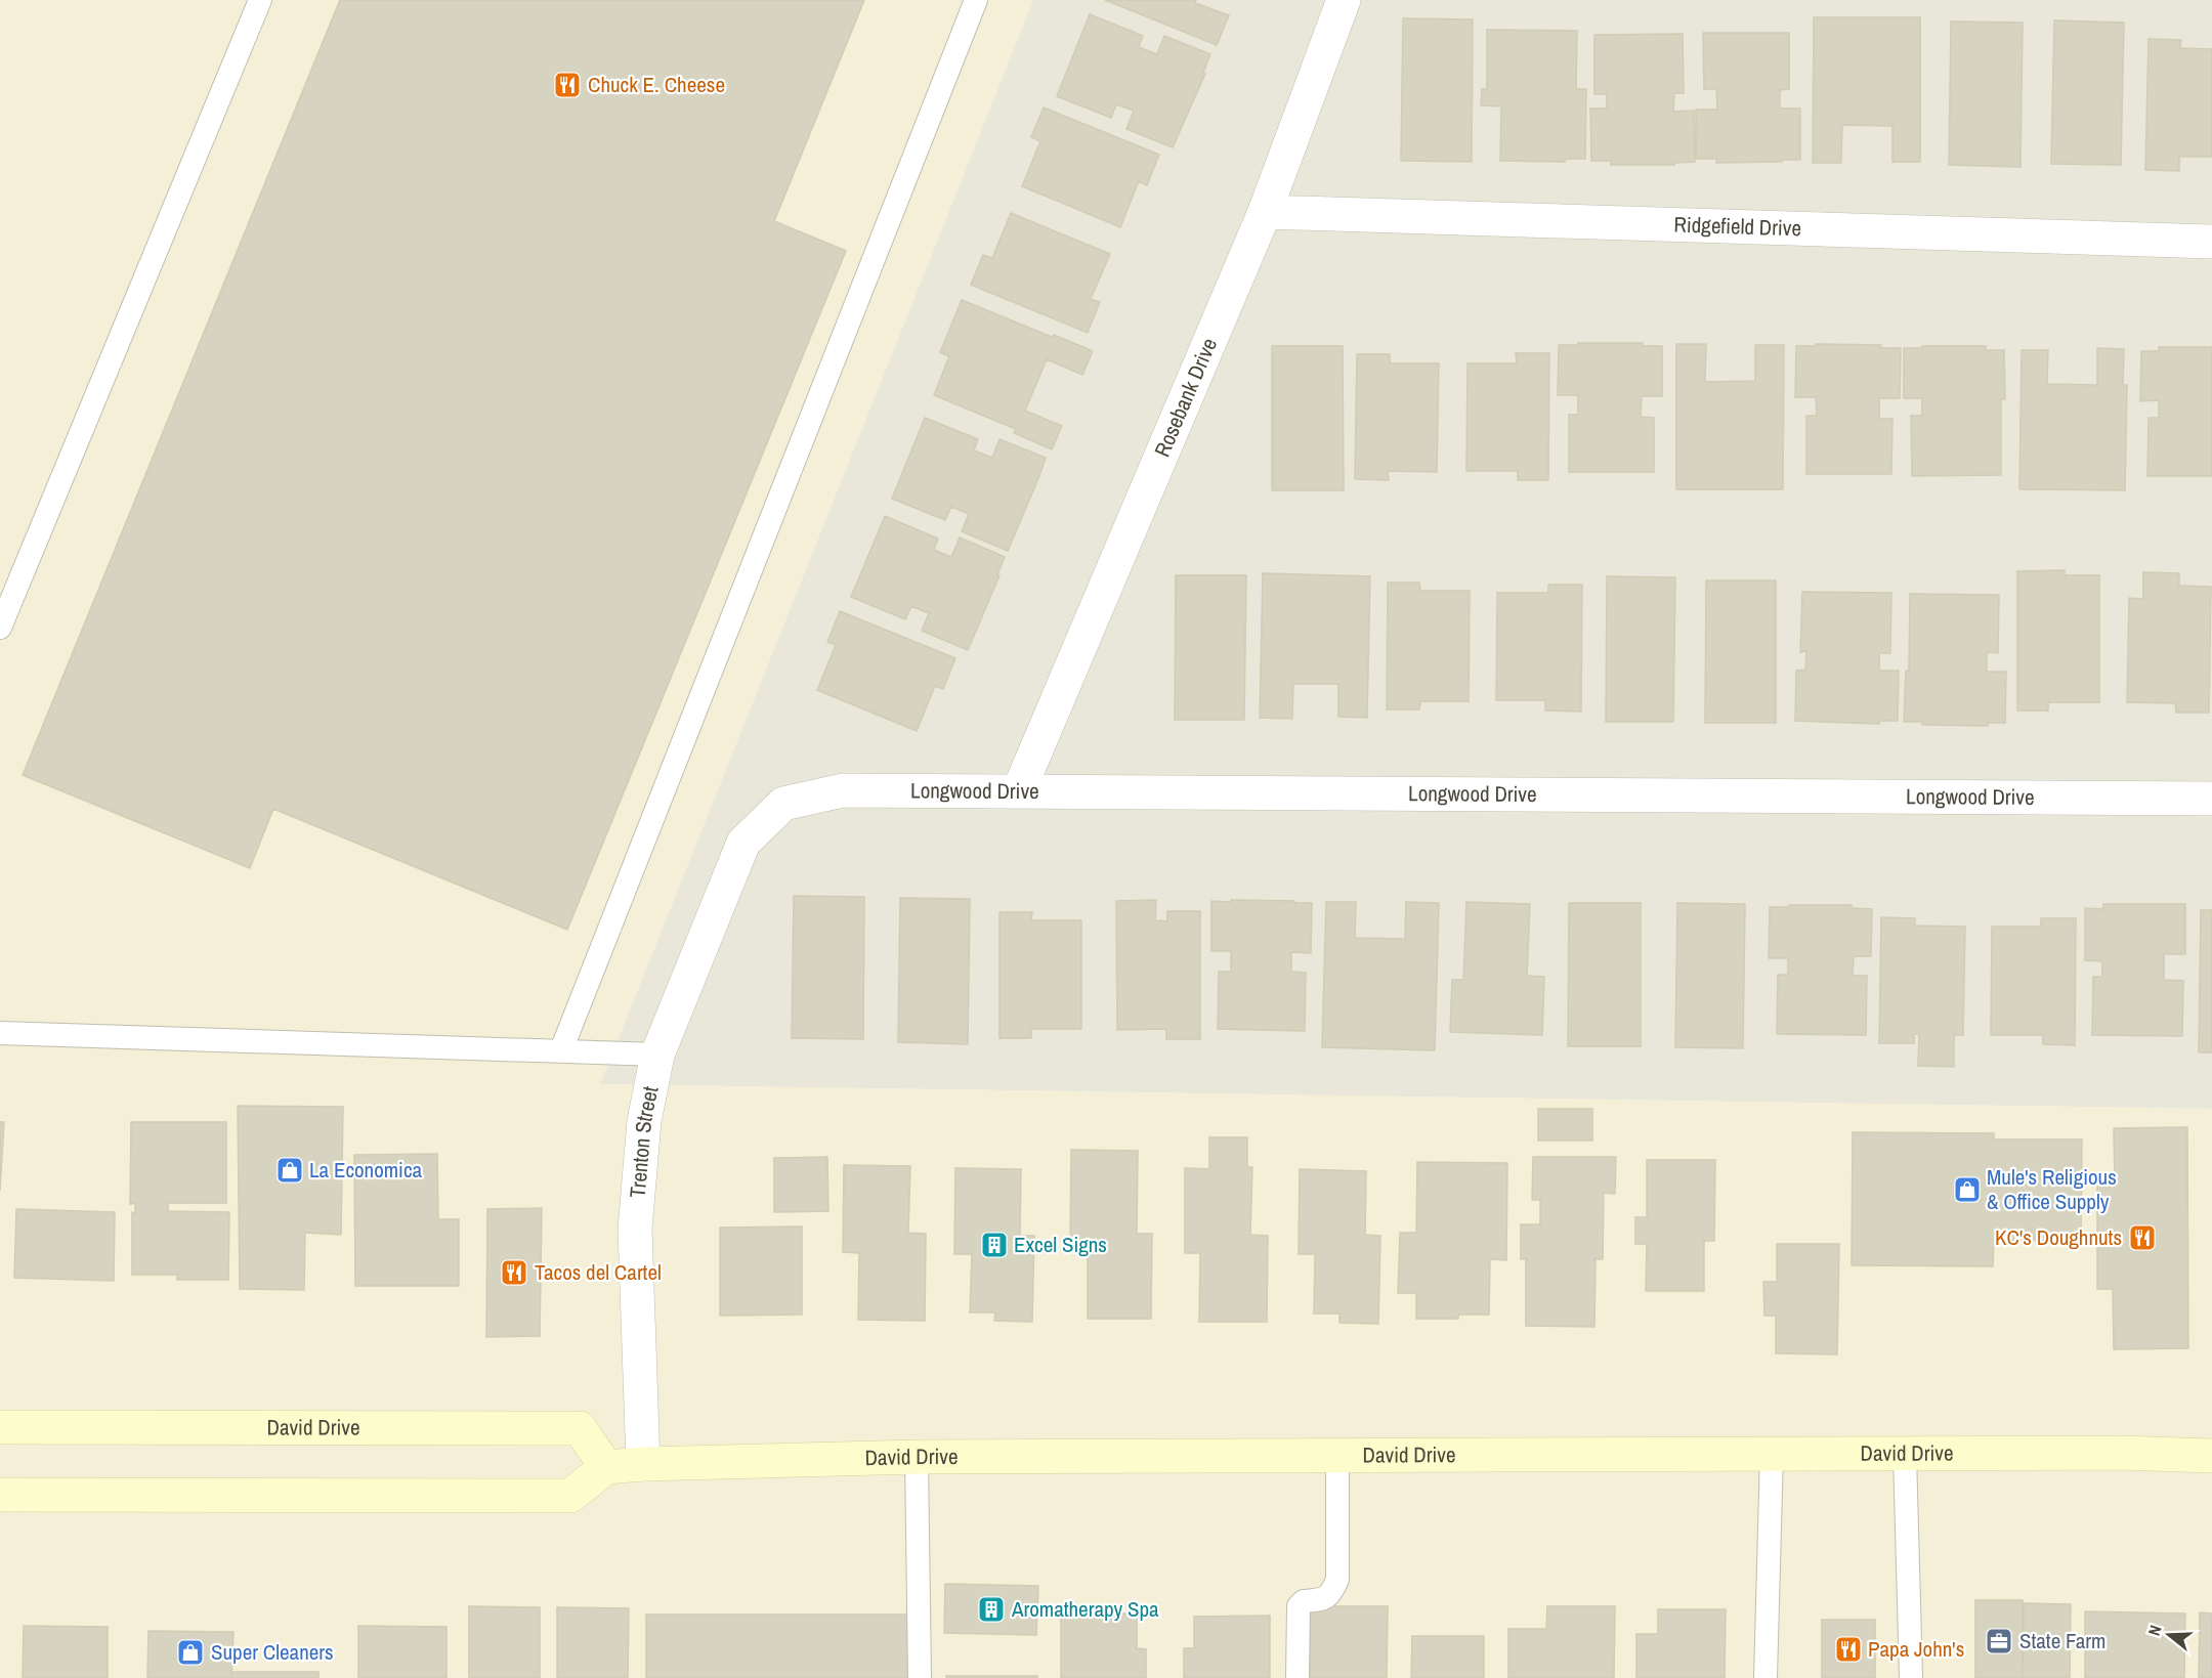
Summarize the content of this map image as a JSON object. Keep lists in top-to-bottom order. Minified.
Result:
{"streets":{"main road":["David Drive"],"street":["Ridgefield Drive","Rosebank Drive","Longwood Drive","Trenton Street"]},"crossings":[["Ridgefield Drive","Rosebank Drive"],["Rosebank Drive","Longwood Drive"],["Longwood Drive","Trenton Street"],["Trenton Street","David Drive"]],"places":{"restaurant":["Chuck E. Cheese","KC's Doughnuts","Tacos del Cartel","Papa John's"],"shop":["La Economica","Mule's Religious & Office Supply","Super Cleaners"],"building":["Excel Signs","Aromatherapy Spa"],"office":["State Farm"]},"north":"left"}
